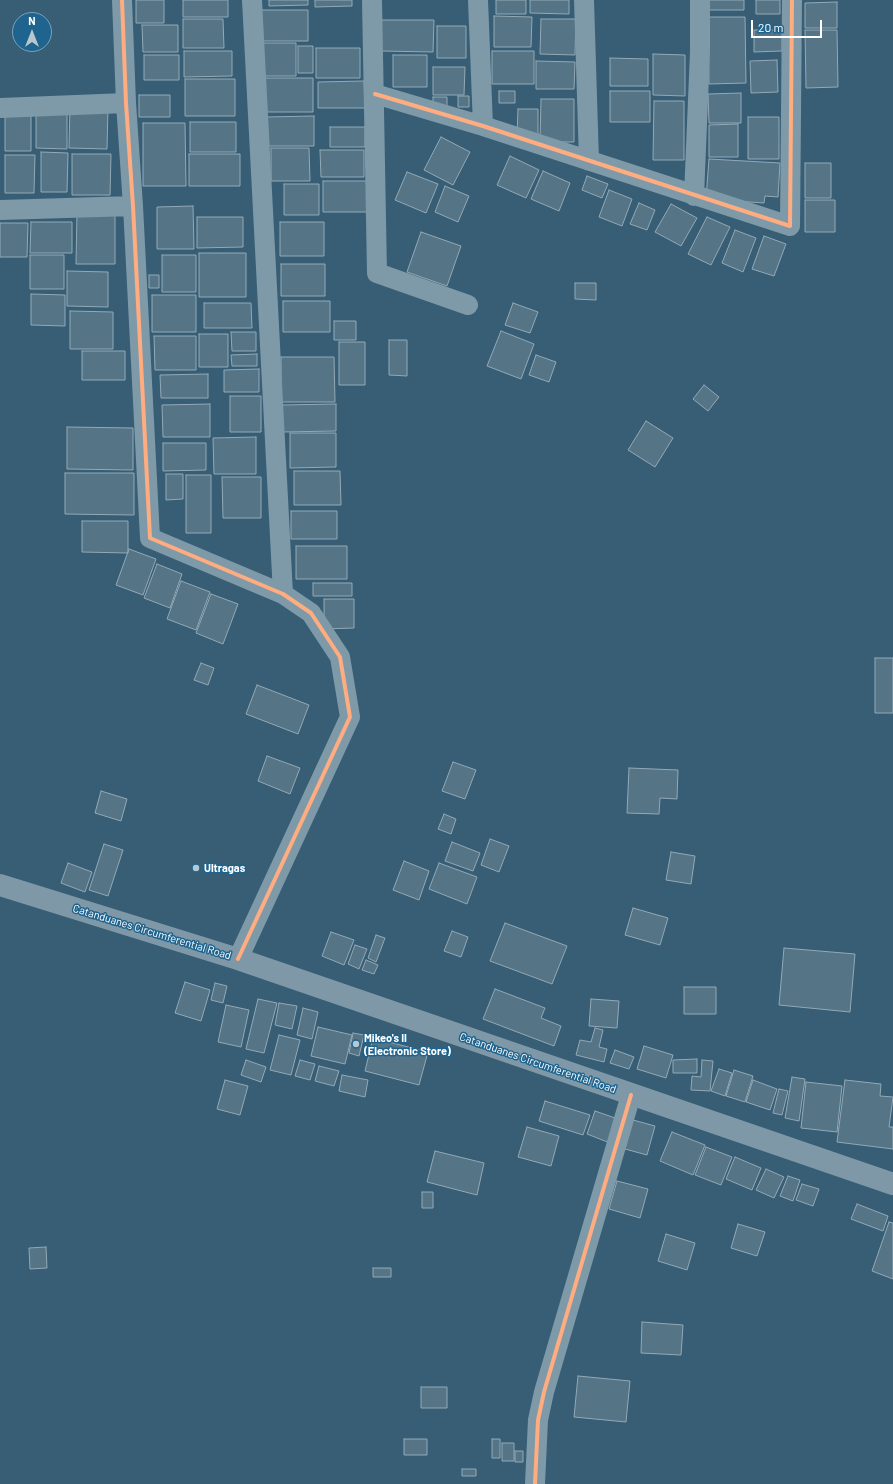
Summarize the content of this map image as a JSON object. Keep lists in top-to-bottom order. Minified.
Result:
{"streets":{"main road":["Catanduanes Circumferential Road"]},"places":["Ultragas","Mikeo's II (Electronic Store)"],"scale_bar":"20 m","north":"top"}
